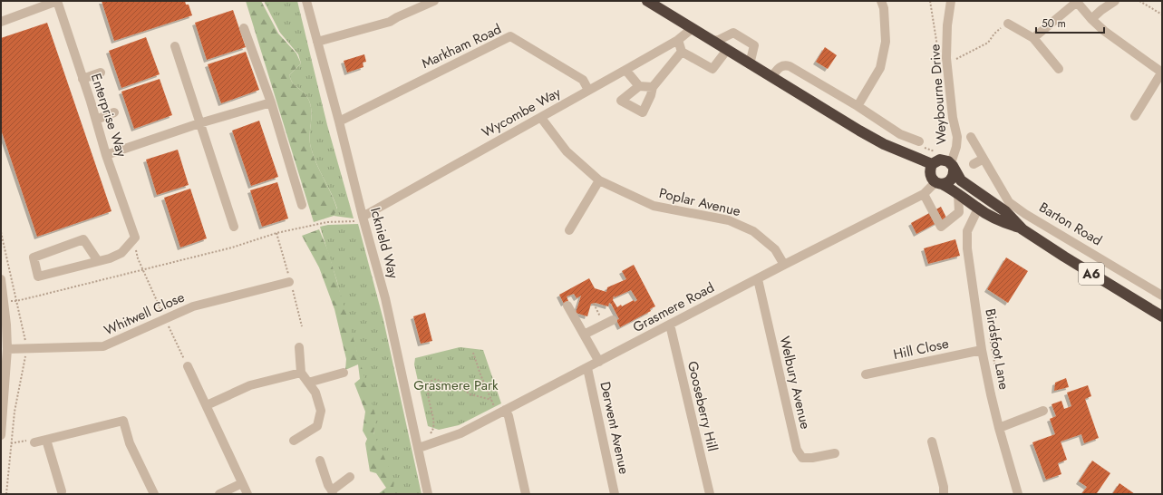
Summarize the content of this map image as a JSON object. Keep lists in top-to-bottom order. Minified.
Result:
{"streets":{"highway":["A6"],"street":["Markham Road","Weybourne Drive","Wycombe Way","Enterprise Way","Poplar Avenue","Barton Road","Icknield Way","Grasmere Road","Whitwell Close","Hill Close","Birdsfoot Lane","Welbury Avenue","Gooseberry Hill","Derwent Avenue"]},"crossings":[["Markham Road","Wycombe Way"],["Markham Road","Icknield Way"],["Weybourne Drive","A6"],["Weybourne Drive","Grasmere Road"],["Wycombe Way","Poplar Avenue"],["Wycombe Way","Icknield Way"],["Poplar Avenue","Grasmere Road"],["Icknield Way","Grasmere Road"],["A6","Grasmere Road"],["A6","Birdsfoot Lane"],["Grasmere Road","Welbury Avenue"],["Grasmere Road","Gooseberry Hill"],["Grasmere Road","Derwent Avenue"],["Hill Close","Birdsfoot Lane"]],"parks":["Grasmere Park"],"scale_bar":"50 m"}
